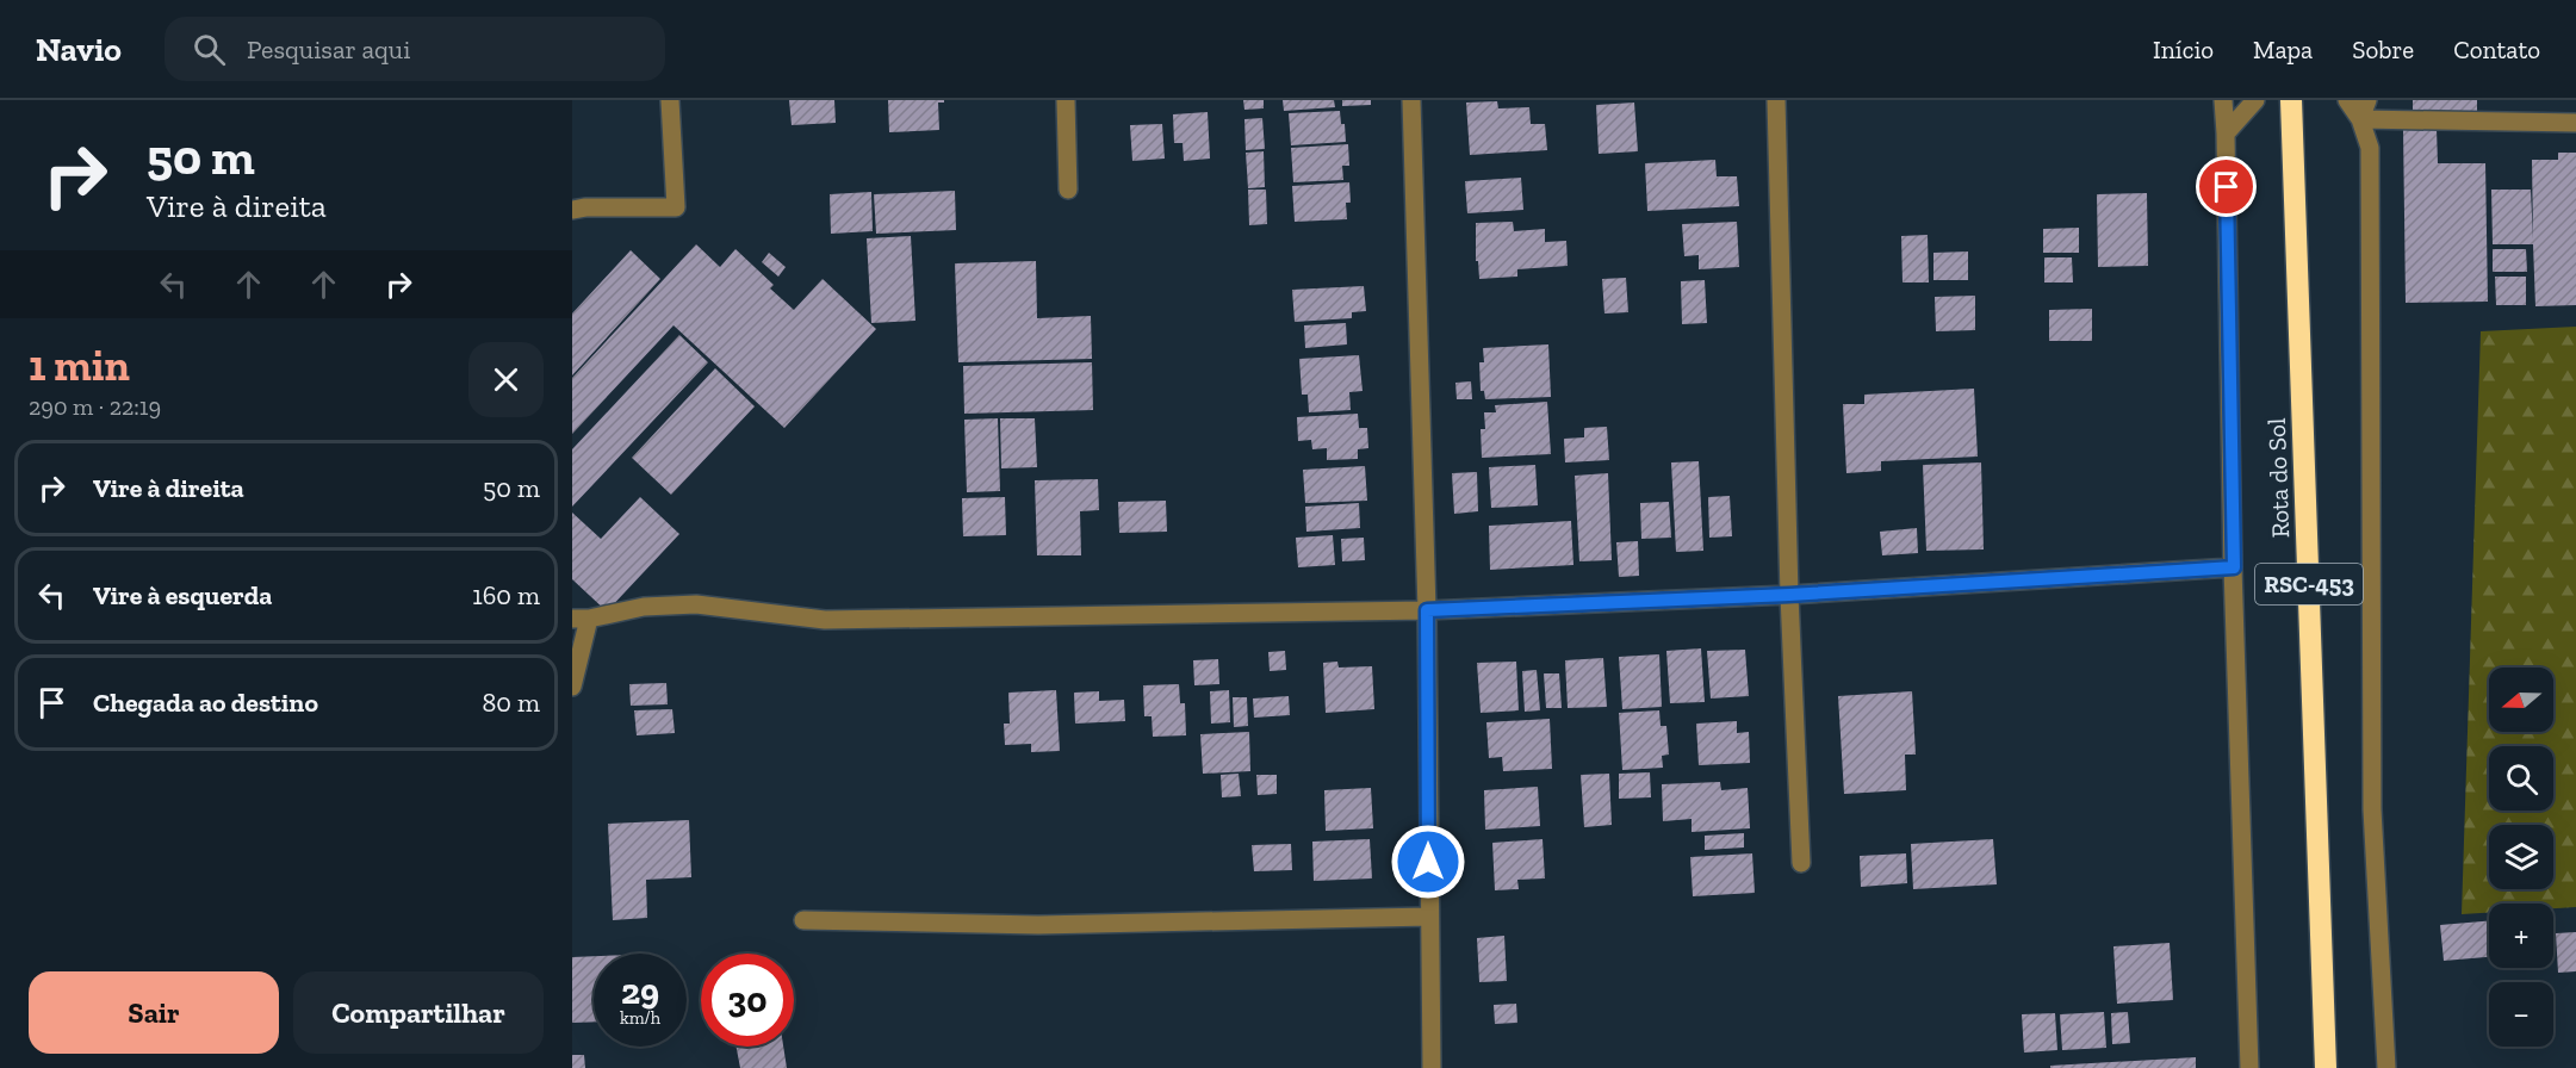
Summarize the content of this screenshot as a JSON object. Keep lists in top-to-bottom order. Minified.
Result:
{"streets":{"highway":["Rota do Sol","RSC-453"]},"north":"left","page":{"header":"Navio","search":"Pesquisar aqui","nav":["Início","Mapa","Sobre","Contato"],"turn":["50 m","Vire à direita"],"heading":["1 min","290 m · 22:19"],"list":[{"name":"Vire à direita","value":"50 m"},{"name":"Vire à esquerda","value":"160 m"},{"name":"Chegada ao destino","value":"80 m"}],"map_buttons":["+","−"],"speed":"29 km/h","limit":"30","buttons":["Sair","Compartilhar"]}}
